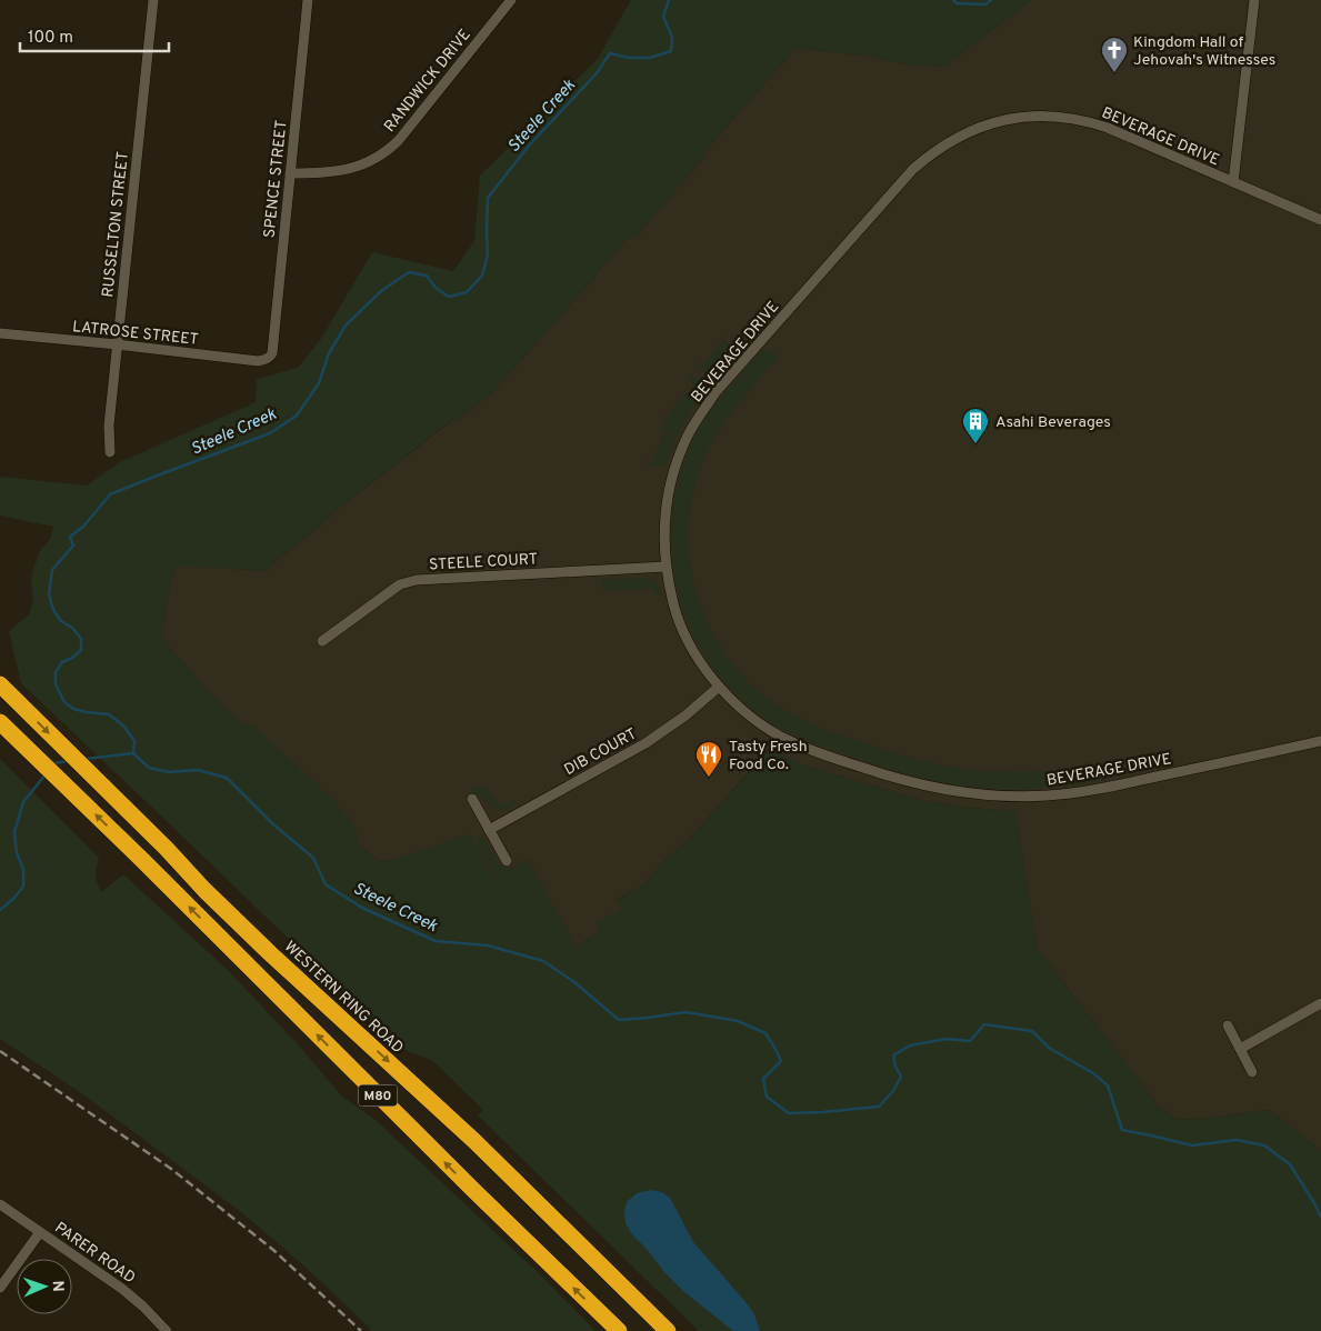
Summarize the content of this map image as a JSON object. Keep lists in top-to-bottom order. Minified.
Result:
{"streets":{"highway":["WESTERN RING ROAD","M80"],"street":["RANDWICK DRIVE","BEVERAGE DRIVE","SPENCE STREET","RUSSELTON STREET","LATROSE STREET","STEELE COURT","DIB COURT","PARER ROAD"]},"crossings":[["RANDWICK DRIVE","SPENCE STREET"],["BEVERAGE DRIVE","STEELE COURT"],["BEVERAGE DRIVE","DIB COURT"],["SPENCE STREET","LATROSE STREET"],["RUSSELTON STREET","LATROSE STREET"]],"water":["Steele Creek"],"places":{"church":["Kingdom Hall of Jehovah's Witnesses"],"building":["Asahi Beverages"],"restaurant":["Tasty Fresh Food Co."]},"scale_bar":"100 m","north":"right"}
